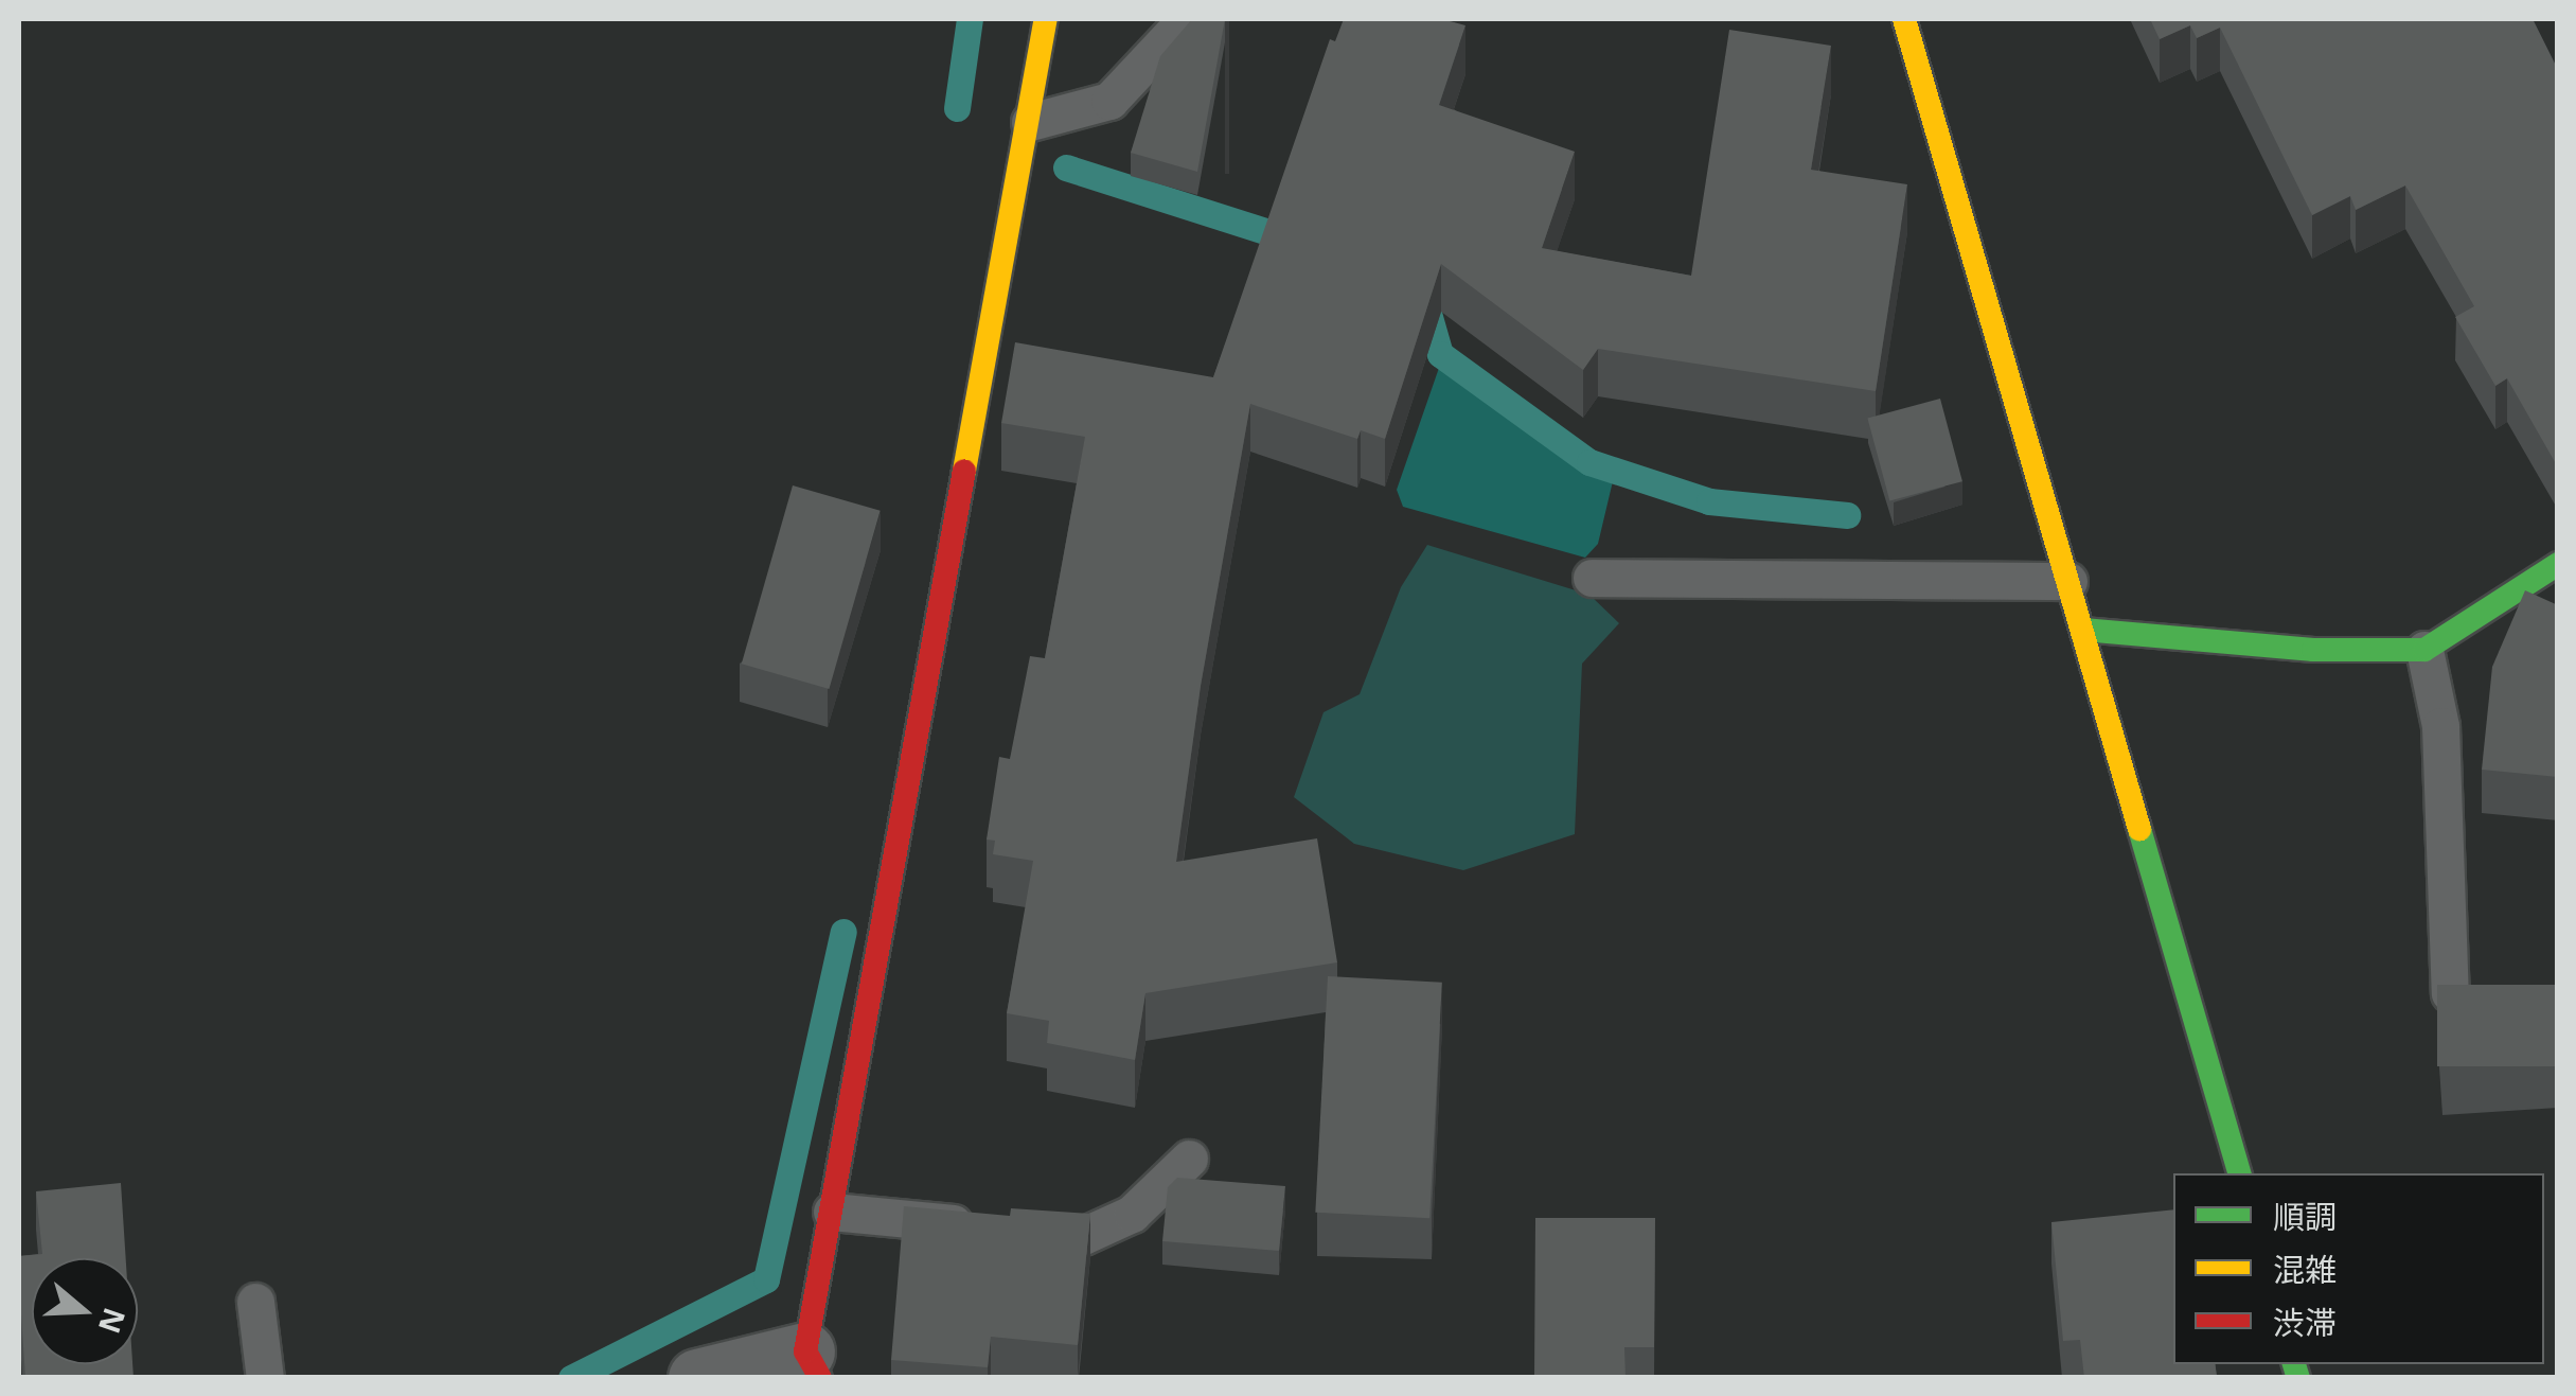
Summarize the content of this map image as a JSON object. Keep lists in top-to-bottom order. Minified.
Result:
{"legend":["順調","混雑","渋滞"],"north":"right"}
